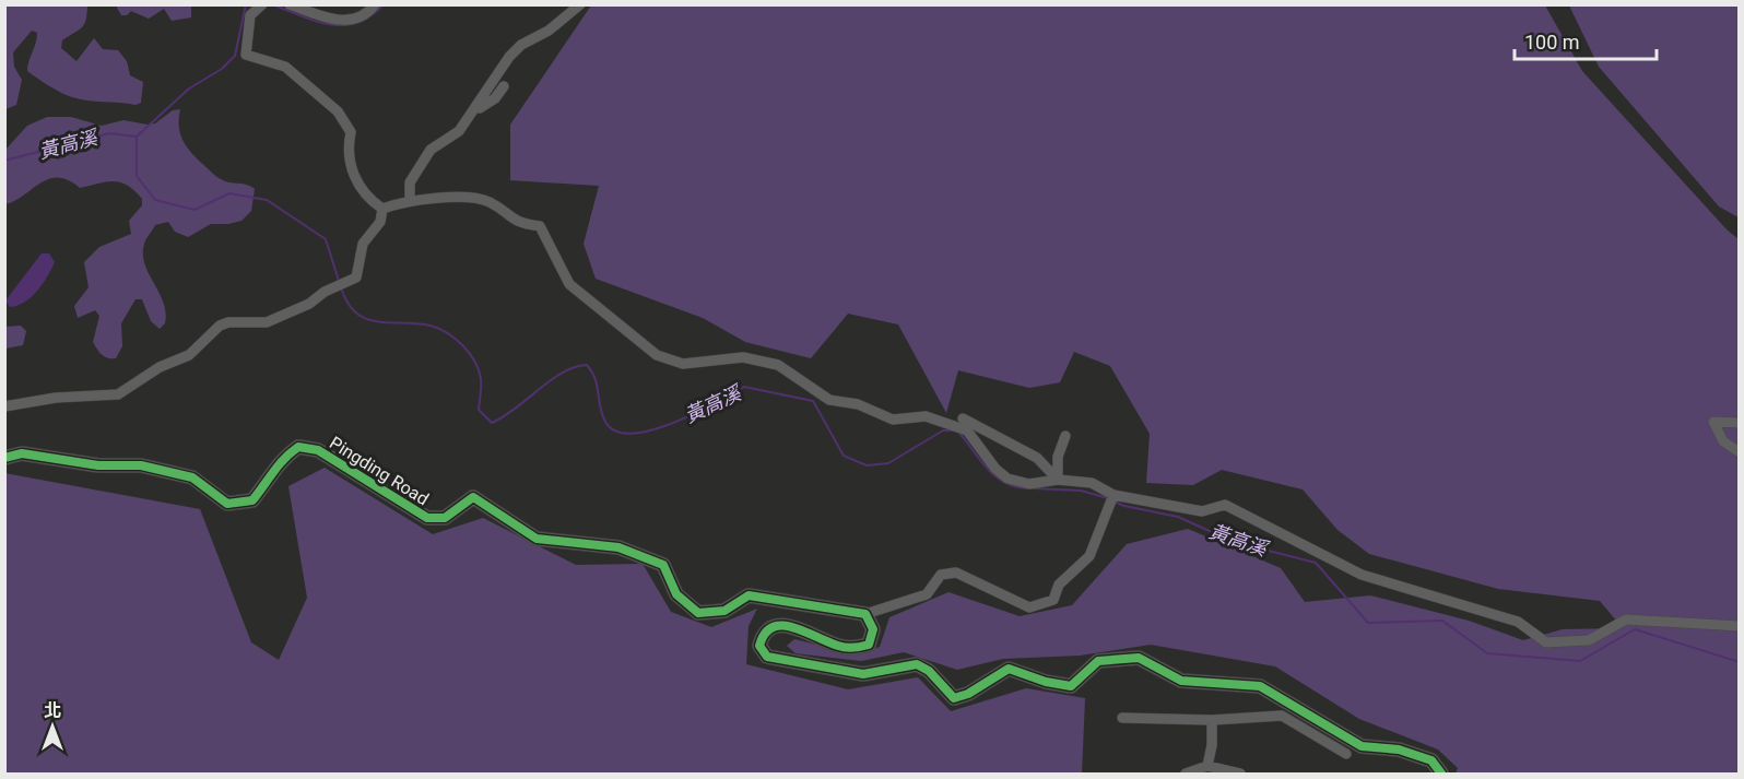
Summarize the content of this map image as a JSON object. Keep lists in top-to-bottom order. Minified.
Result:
{"streets":{"street":["Pingding Road"]},"water":["黃高溪"],"scale_bar":"100 m","north":"top"}
